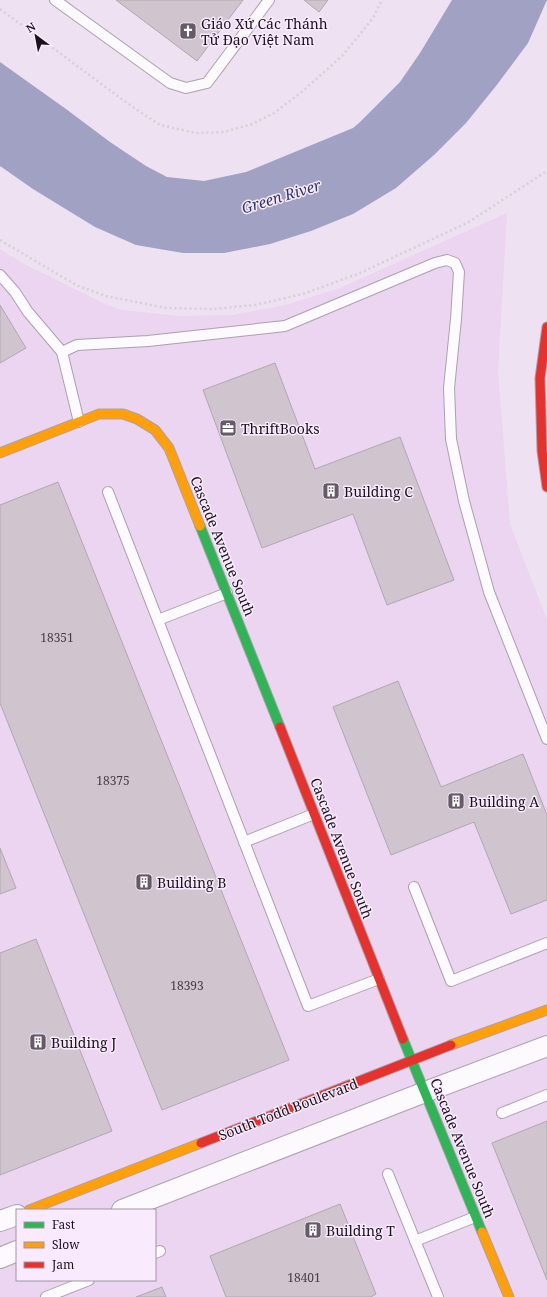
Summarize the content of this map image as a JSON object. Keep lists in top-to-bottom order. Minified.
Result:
{"streets":{"street":["Cascade Avenue South","South Todd Boulevard"]},"crossings":[["Cascade Avenue South","South Todd Boulevard"]],"water":["Green River"],"places":{"church":["Giáo Xứ Các Thánh Tử Đạo Việt Nam"],"office":["ThriftBooks"],"building":["Building C","Building A","Building B","Building J","Building T"]},"house_numbers":["18351","18375","18393","18401"],"legend":["Fast","Slow","Jam"],"north":"top left"}
